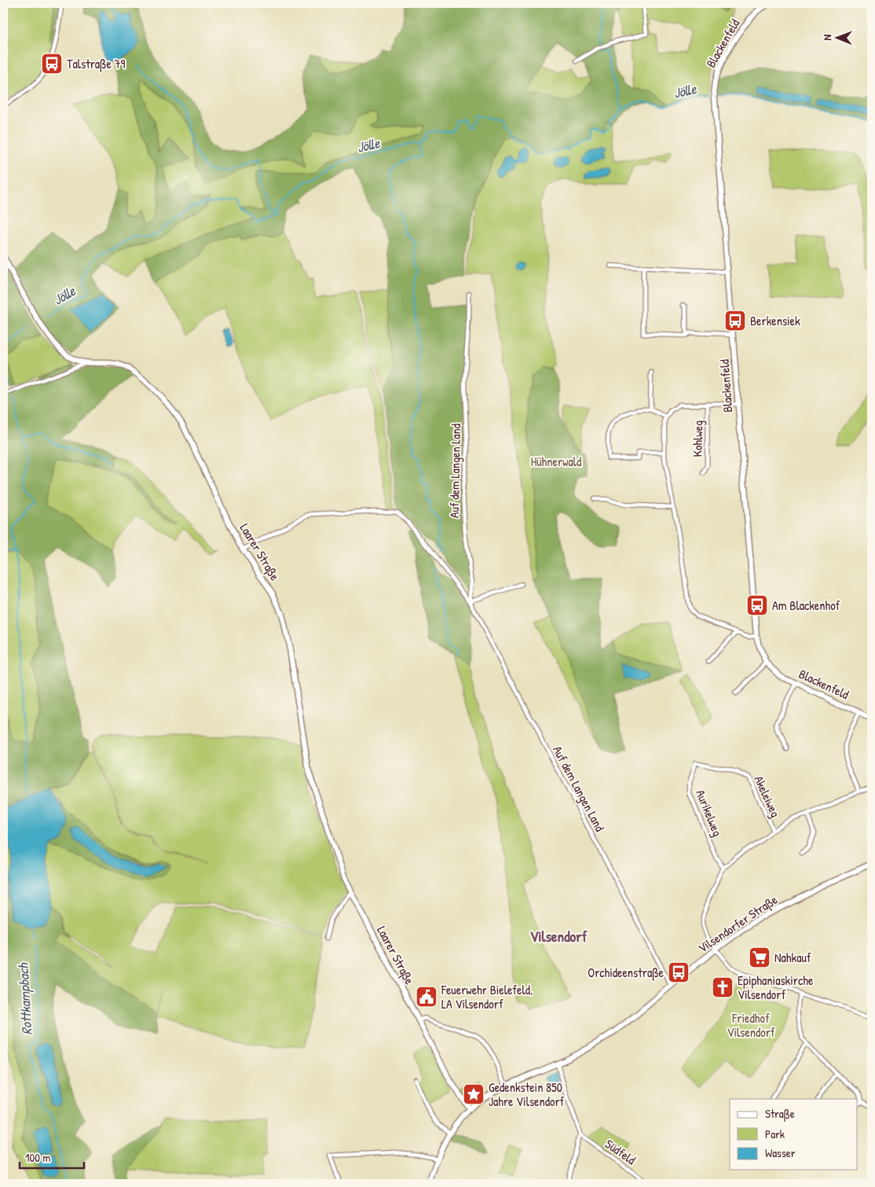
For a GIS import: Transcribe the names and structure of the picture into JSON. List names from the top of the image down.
{
  "streets": {
    "street": [
      "Blackenfeld",
      "Kohlweg",
      "Auf dem Langen Land",
      "Laarer Straße",
      "Akeleiweg",
      "Aurikelweg",
      "Vilsendorfer Straße",
      "Südfeld"
    ]
  },
  "crossings": [
    ["Auf dem Langen Land", "Laarer Straße"],
    ["Auf dem Langen Land", "Vilsendorfer Straße"],
    ["Laarer Straße", "Vilsendorfer Straße"],
    ["Akeleiweg", "Aurikelweg"]
  ],
  "districts": ["Vilsendorf"],
  "water": ["Jölle", "Rottkampbach"],
  "parks": ["Hühnerwald", "Friedhof Vilsendorf"],
  "places": {
    "bus stop": [
      "Talstraße 79",
      "Berkensiek",
      "Am Blackenhof",
      "Orchideenstraße"
    ],
    "supermarket": ["Nahkauf"],
    "church": ["Epiphaniaskirche Vilsendorf"],
    "public building": ["Feuerwehr Bielefeld, LA Vilsendorf"],
    "place": ["Gedenkstein 850 Jahre Vilsendorf"]
  },
  "legend": ["Straße", "Park", "Wasser"],
  "scale_bar": "100 m",
  "north": "left"
}
